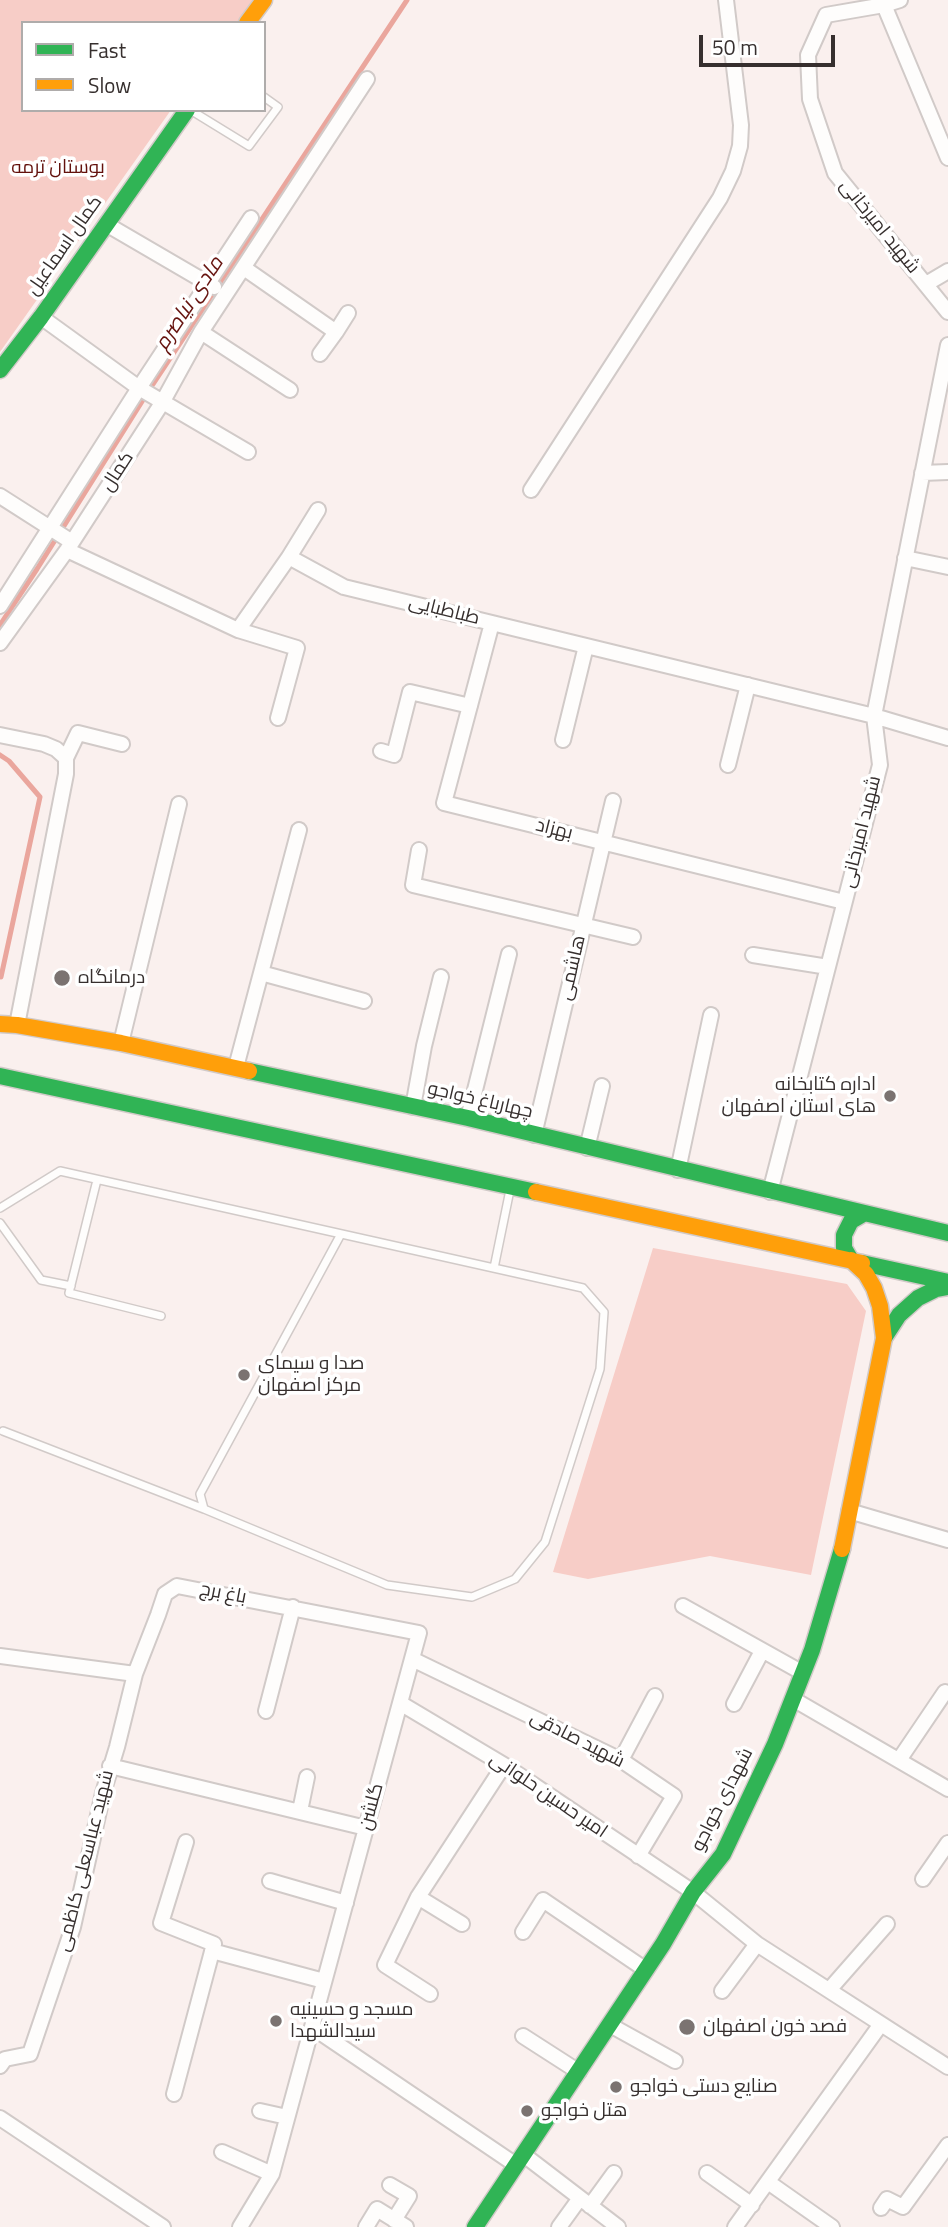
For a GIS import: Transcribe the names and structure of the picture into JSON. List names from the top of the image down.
{
  "streets": {
    "main road": ["کمال اسماعیل", "چهارباغ خواجو", "شهدای خواجو"],
    "street": [
      "شهید امیرخانی",
      "کمال",
      "طباطبایی",
      "بهزاد",
      "هاشمی",
      "باغ برج",
      "شهید صادقی",
      "امیر حسین حلوانی",
      "گلشن",
      "شهید عباسعلی کاظمی"
    ]
  },
  "crossings": [
    ["شهید امیرخانی", "طباطبایی"],
    ["شهید امیرخانی", "بهزاد"],
    ["شهید امیرخانی", "چهارباغ خواجو"],
    ["طباطبایی", "بهزاد"],
    ["بهزاد", "هاشمی"],
    ["هاشمی", "چهارباغ خواجو"],
    ["باغ برج", "گلشن"],
    ["باغ برج", "شهید عباسعلی کاظمی"],
    ["شهید صادقی", "امیر حسین حلوانی"],
    ["شهید صادقی", "گلشن"],
    ["امیر حسین حلوانی", "شهدای خواجو"],
    ["امیر حسین حلوانی", "گلشن"]
  ],
  "water": ["مادی نیاصرم"],
  "parks": ["بوستان ترمه"],
  "places": [
    "درمانگاه",
    "اداره کتابخانه های استان اصفهان",
    "صدا و سیمای مرکز اصفهان",
    "مسجد و حسینیه سیدالشهدا",
    "فصد خون اصفهان",
    "صنایع دستی خواجو",
    "هتل خواجو"
  ],
  "legend": ["Fast", "Slow"],
  "scale_bar": "50 m"
}
